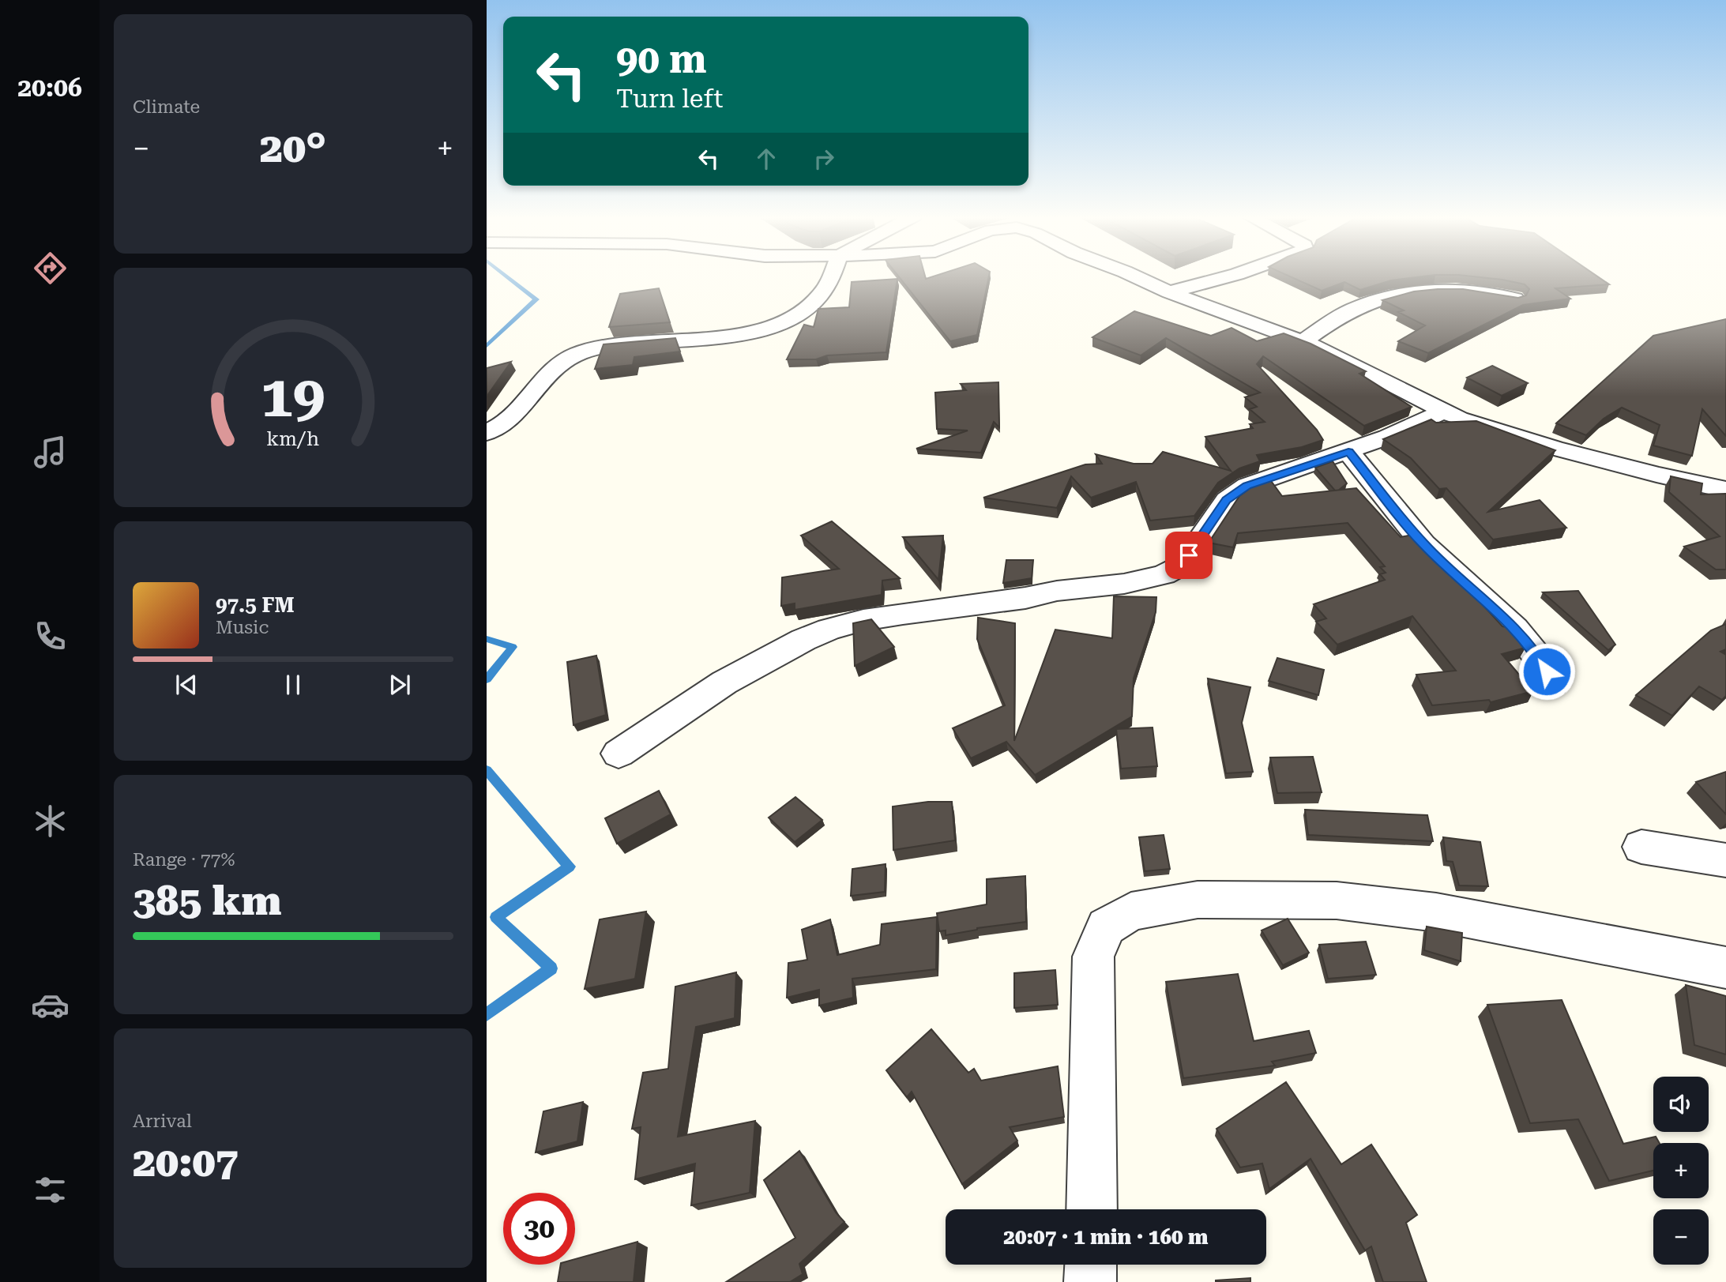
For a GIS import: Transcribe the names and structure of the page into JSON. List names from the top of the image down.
{
  "page": {
    "tabs": "20:06",
    "tile": [
      "Climate",
      ["Range · 77%", "385 km"],
      ["Arrival", "20:07"]
    ],
    "turn": ["90 m", "Turn left"],
    "heat": ["−", "20°", "+"],
    "song": ["97.5 FM", "Music"],
    "map_buttons": ["+", "−"],
    "limit": "30",
    "trip": "20:07 · 1 min · 160 m",
    "gauge": ["19", "km/h"]
  }
}
